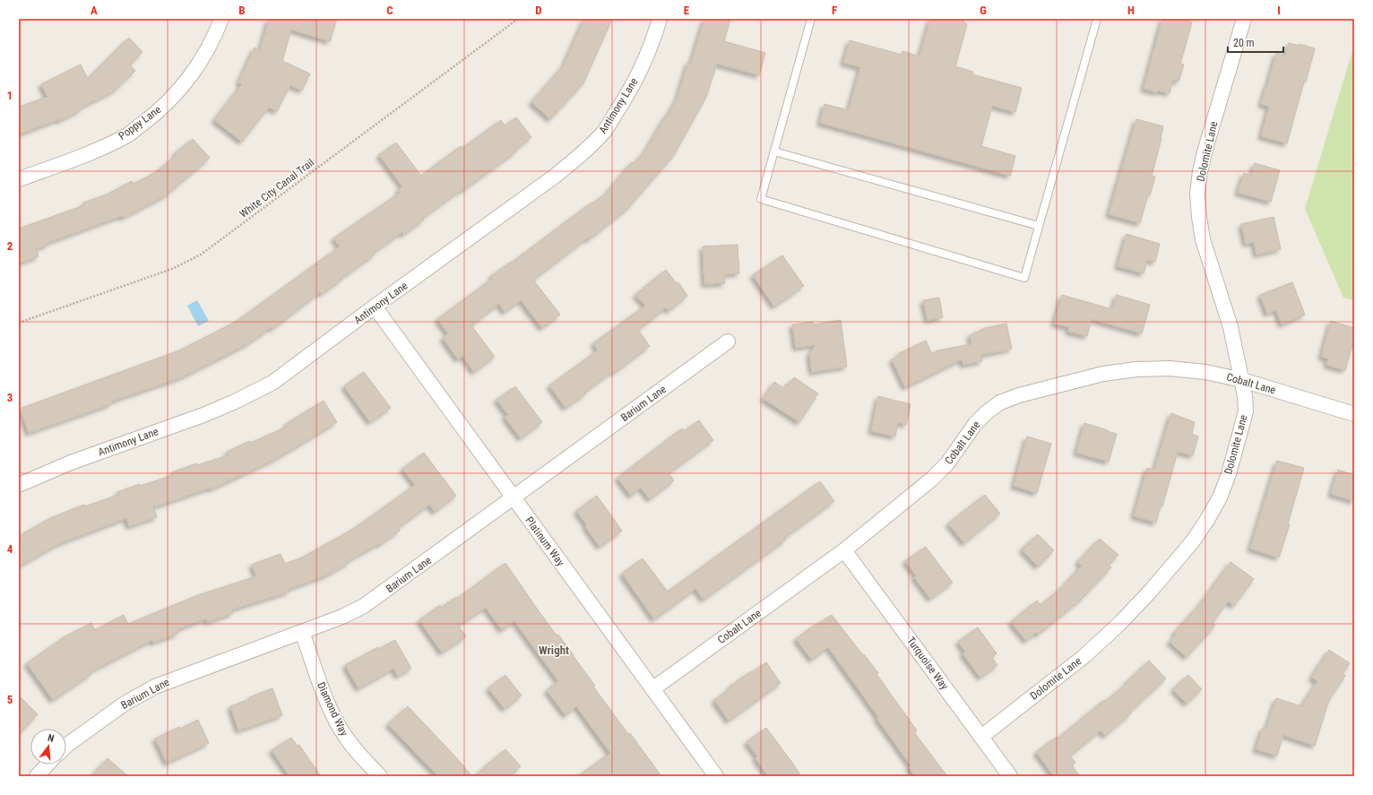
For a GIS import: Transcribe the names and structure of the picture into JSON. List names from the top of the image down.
{
  "streets": {
    "street": [
      "Antimony Lane",
      "Poppy Lane",
      "Dolomite Lane",
      "Cobalt Lane",
      "Barium Lane",
      "Platinum Way",
      "Turquoise Way",
      "Diamond Way"
    ],
    "path": ["White City Canal Trail"]
  },
  "crossings": [
    ["Antimony Lane", "Platinum Way"],
    ["Dolomite Lane", "Cobalt Lane"],
    ["Dolomite Lane", "Turquoise Way"],
    ["Cobalt Lane", "Platinum Way"],
    ["Cobalt Lane", "Turquoise Way"],
    ["Barium Lane", "Platinum Way"],
    ["Barium Lane", "Diamond Way"]
  ],
  "districts": ["Wright"],
  "scale_bar": "20 m",
  "north": "top",
  "grid": {
    "columns": [
      "A",
      "B",
      "C",
      "D",
      "E",
      "F",
      "G",
      "H",
      "I"
    ],
    "rows": [
      "1",
      "2",
      "3",
      "4",
      "5"
    ]
  }
}
